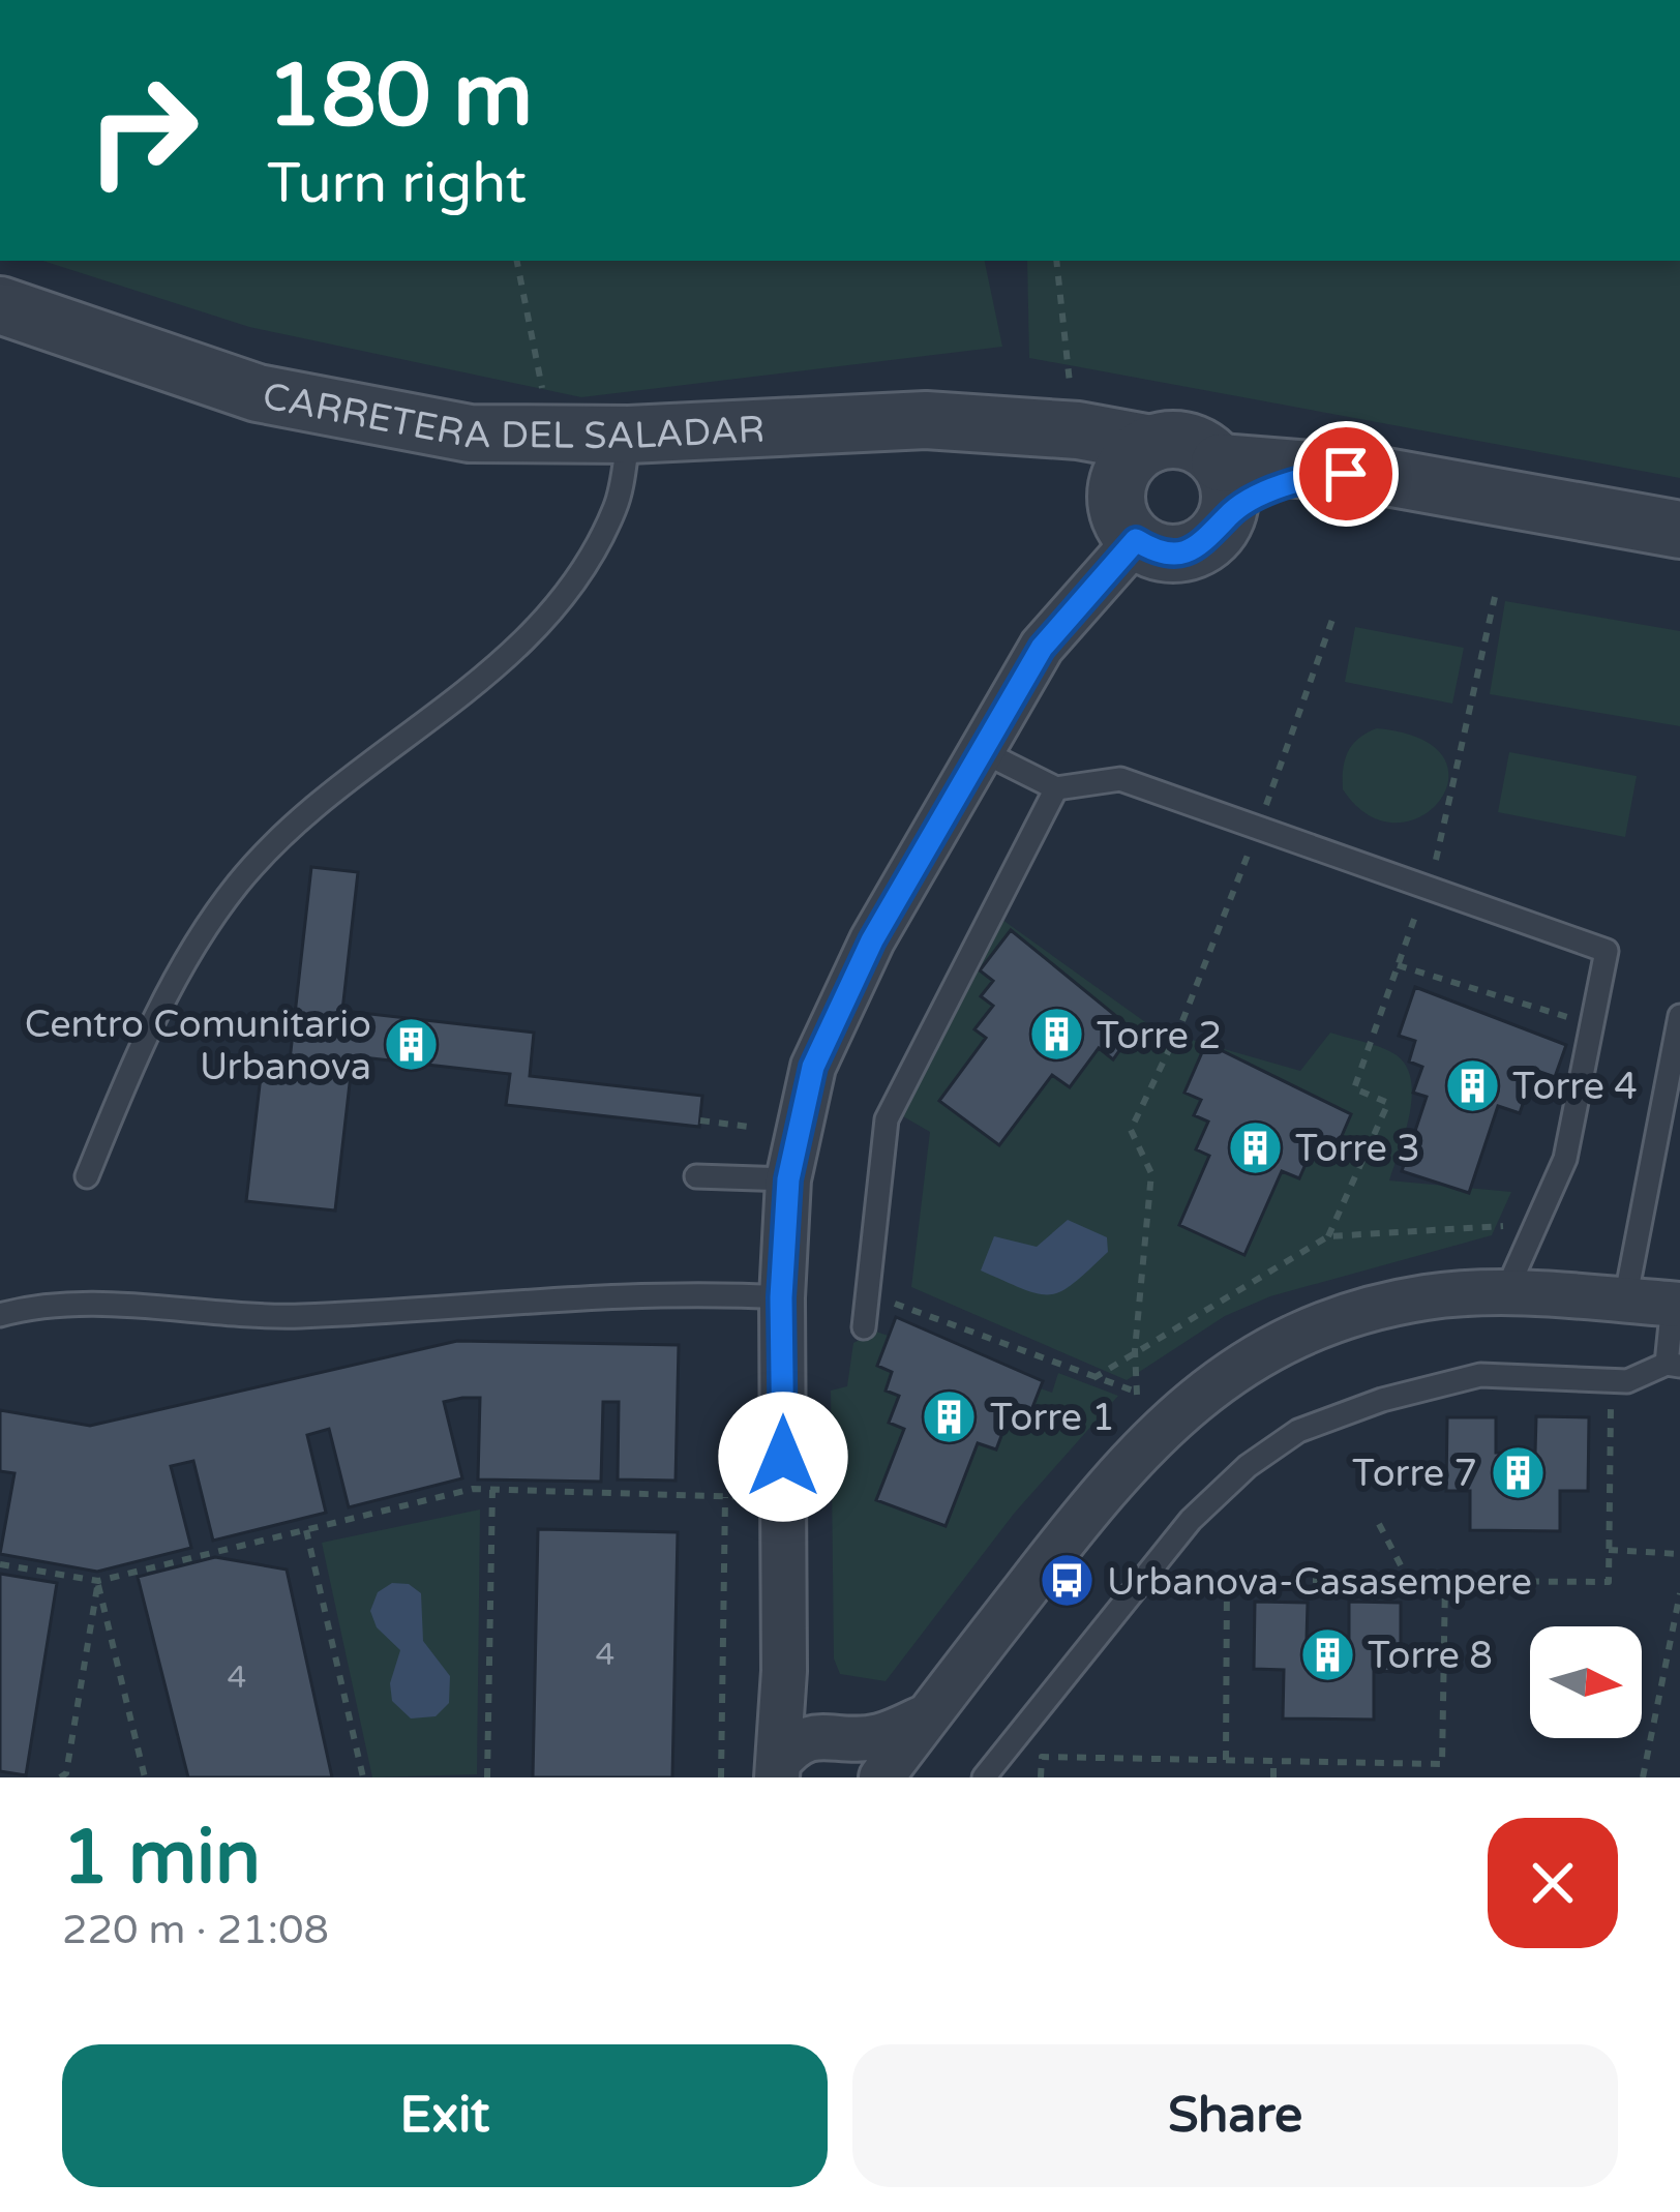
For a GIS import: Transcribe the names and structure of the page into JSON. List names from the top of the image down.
{
  "streets": {
    "street": ["CARRETERA DEL SALADAR"]
  },
  "places": {
    "building": [
      "Torre 2",
      "Centro Comunitario Urbanova",
      "Torre 4",
      "Torre 3",
      "Torre 1",
      "Torre 7",
      "Torre 8"
    ],
    "bus stop": ["Urbanova-Casasempere"]
  },
  "house_numbers": ["4", "4"],
  "north": "right",
  "page": {
    "turn": ["180 m", "Turn right"],
    "heading": ["1 min", "220 m · 21:08"],
    "buttons": ["Exit", "Share"]
  }
}
